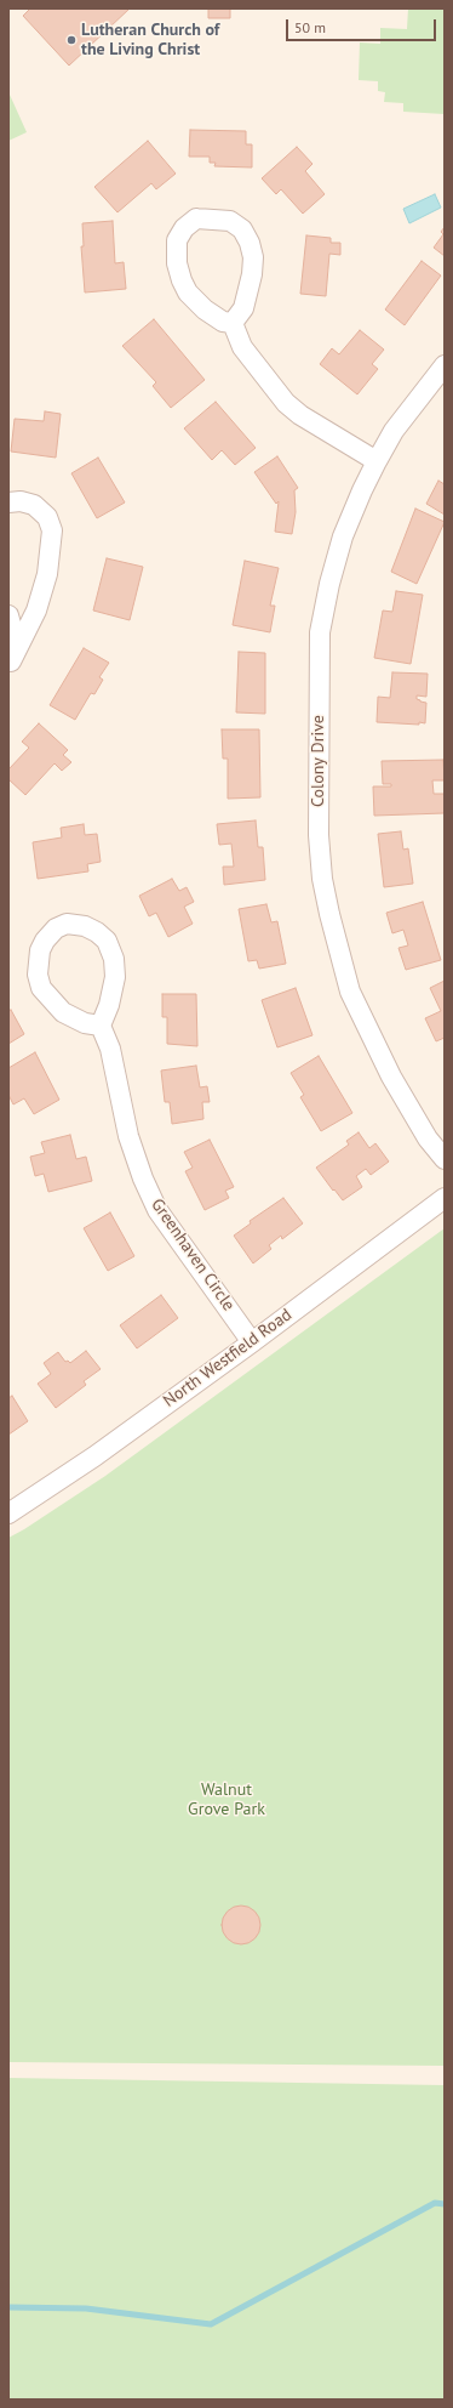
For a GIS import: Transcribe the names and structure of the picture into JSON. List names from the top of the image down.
{
  "streets": {
    "street": ["Colony Drive", "Greenhaven Circle", "North Westfield Road"]
  },
  "crossings": [
    ["Greenhaven Circle", "North Westfield Road"]
  ],
  "parks": ["Walnut Grove Park"],
  "places": ["Lutheran Church of the Living Christ"],
  "scale_bar": "50 m"
}
